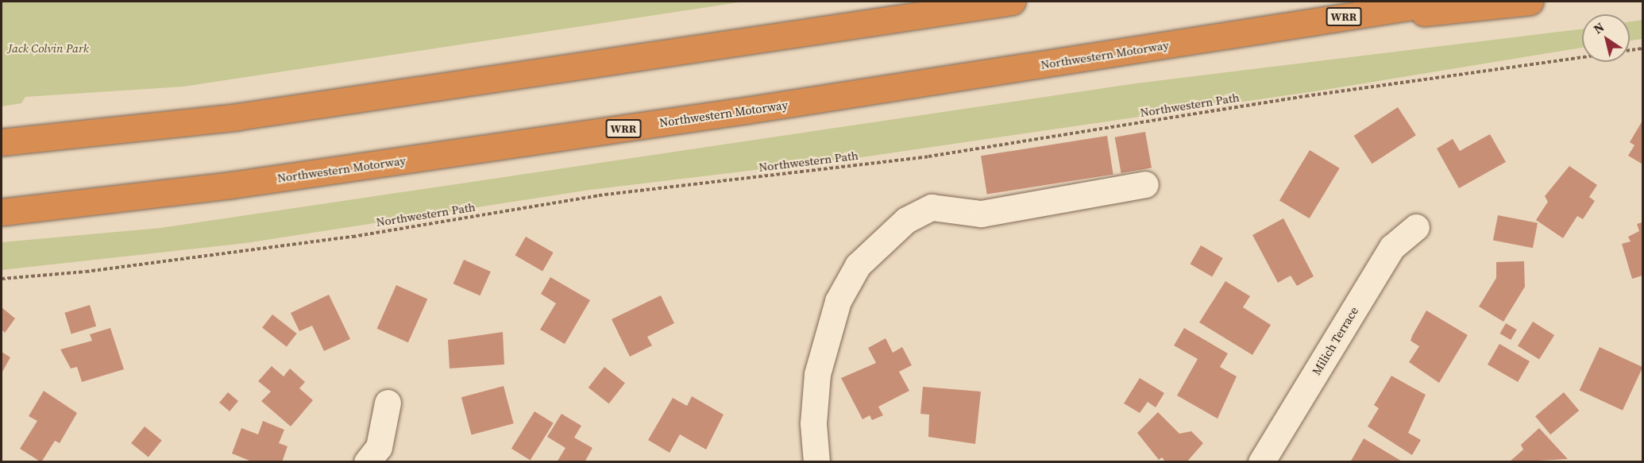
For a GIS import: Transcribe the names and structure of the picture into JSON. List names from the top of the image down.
{
  "streets": {
    "highway": ["WRR", "Northwestern Motorway"],
    "street": ["Milich Terrace"],
    "path": ["Northwestern Path"]
  },
  "parks": ["Jack Colvin Park"],
  "north": "top left"
}
